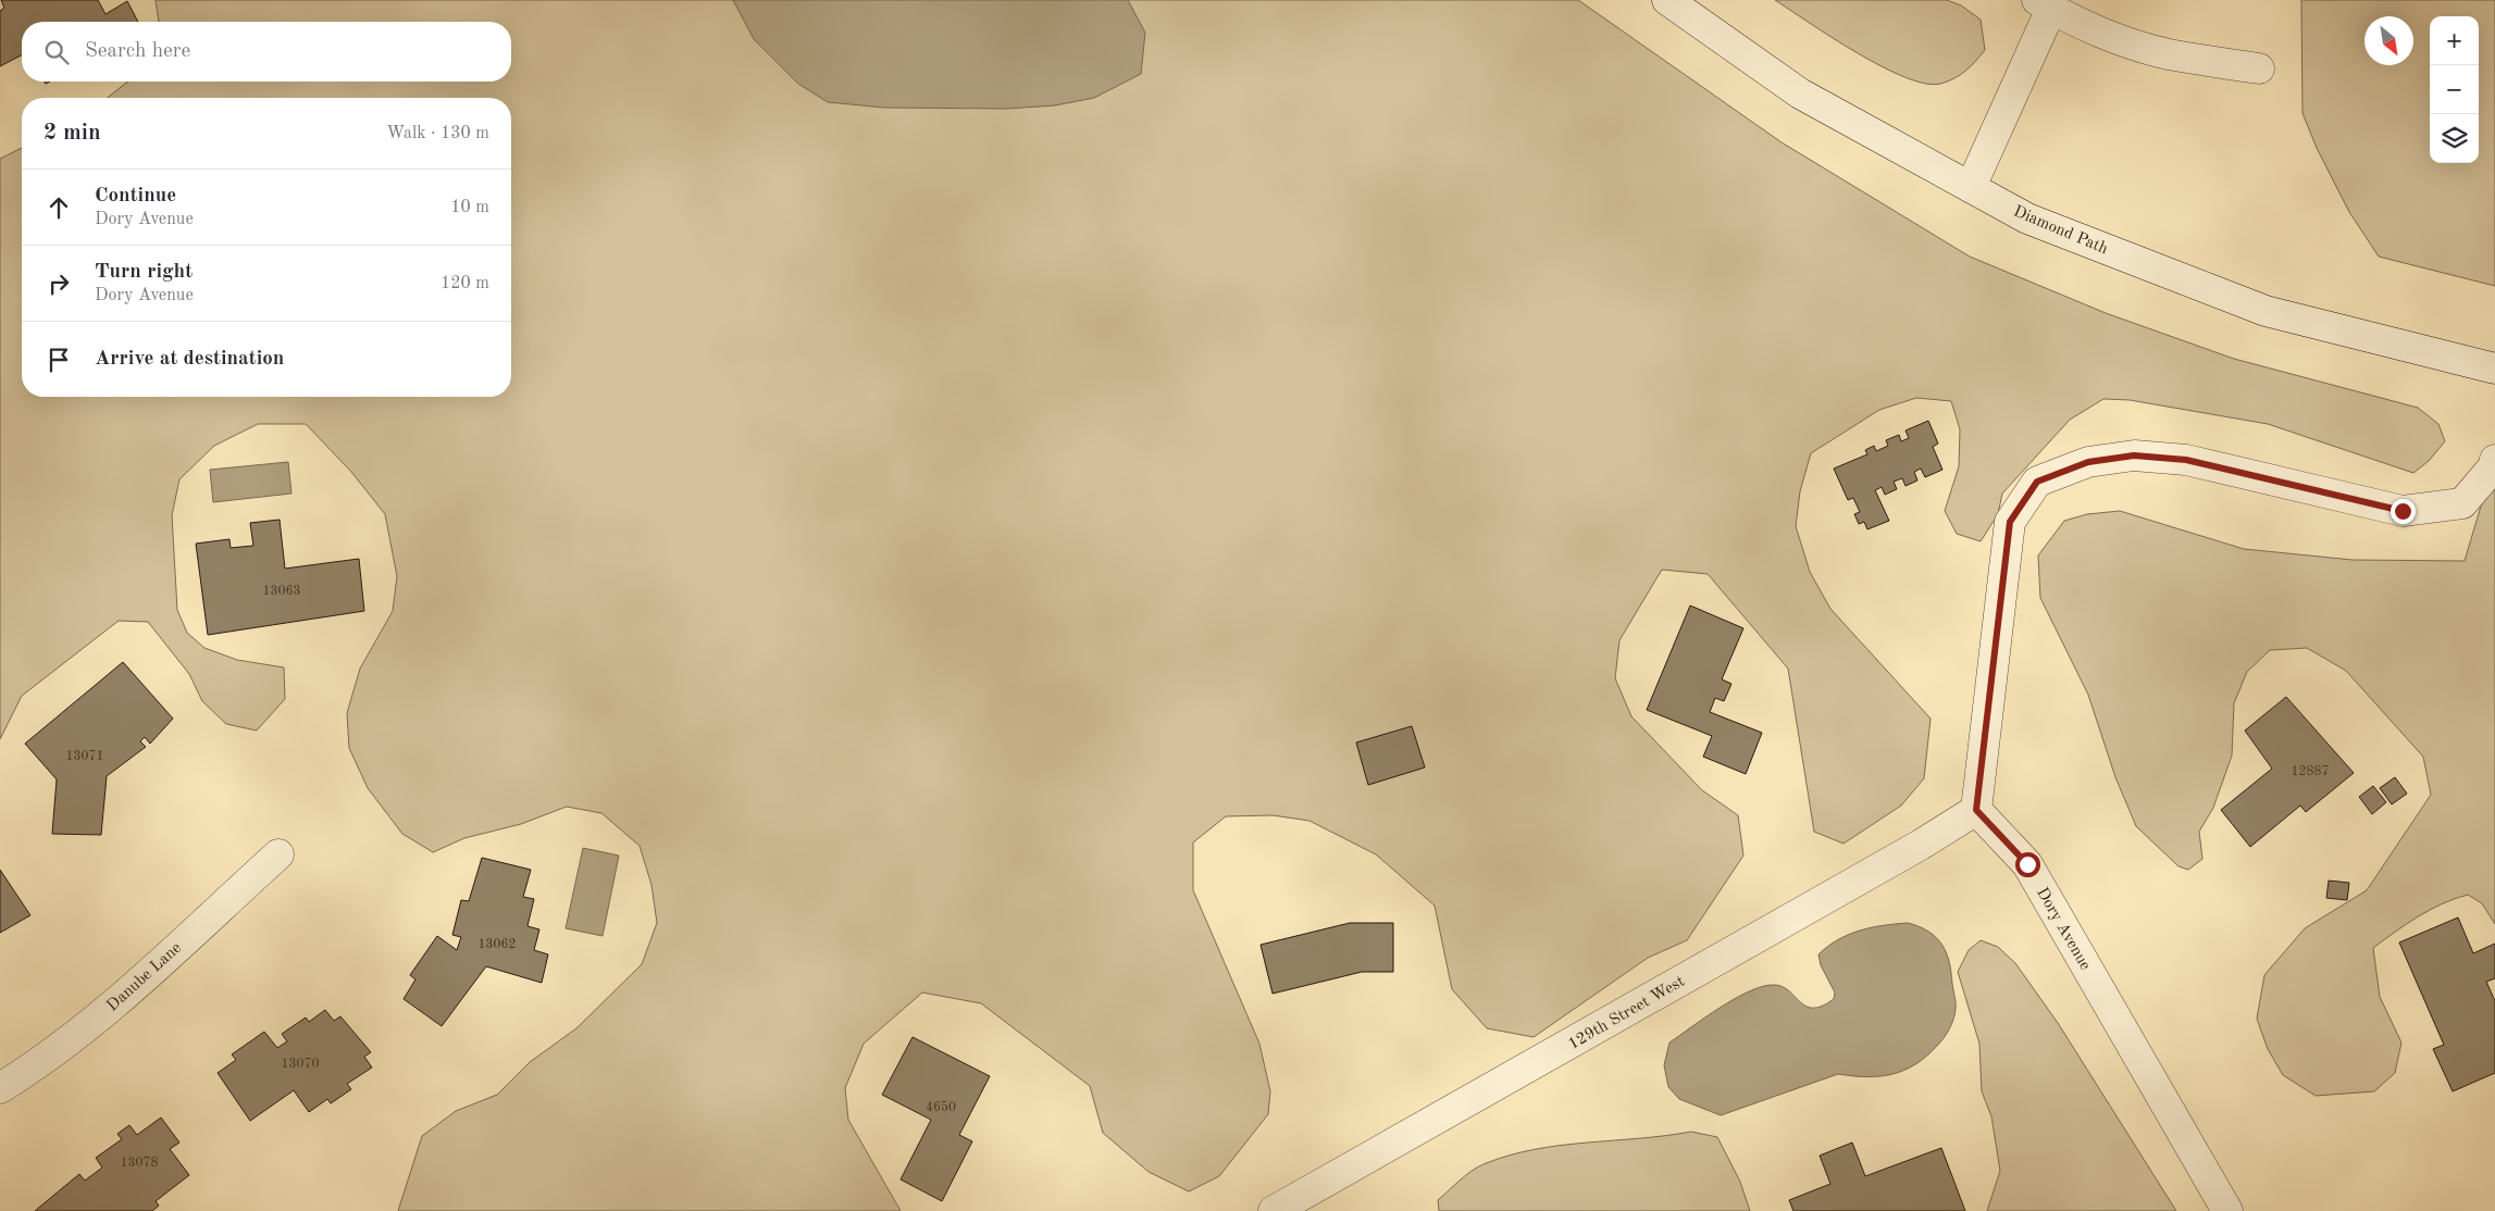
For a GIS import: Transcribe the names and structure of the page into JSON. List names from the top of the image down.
{
  "streets": {
    "street": [
      "Diamond Path",
      "Dory Avenue",
      "Danube Lane",
      "129th Street West"
    ]
  },
  "crossings": [
    ["Dory Avenue", "129th Street West"]
  ],
  "house_numbers": [
    "13063",
    "13071",
    "12887",
    "13062",
    "13070",
    "4650",
    "13078"
  ],
  "north": "bottom right",
  "page": {
    "map_buttons": ["+", "−"],
    "search": "Search here",
    "heading": ["2 min", "Walk · 130 m"],
    "list": [
      ["Continue", "Dory Avenue", "10 m"],
      ["Turn right", "Dory Avenue", "120 m"],
      "Arrive at destination"
    ]
  }
}
